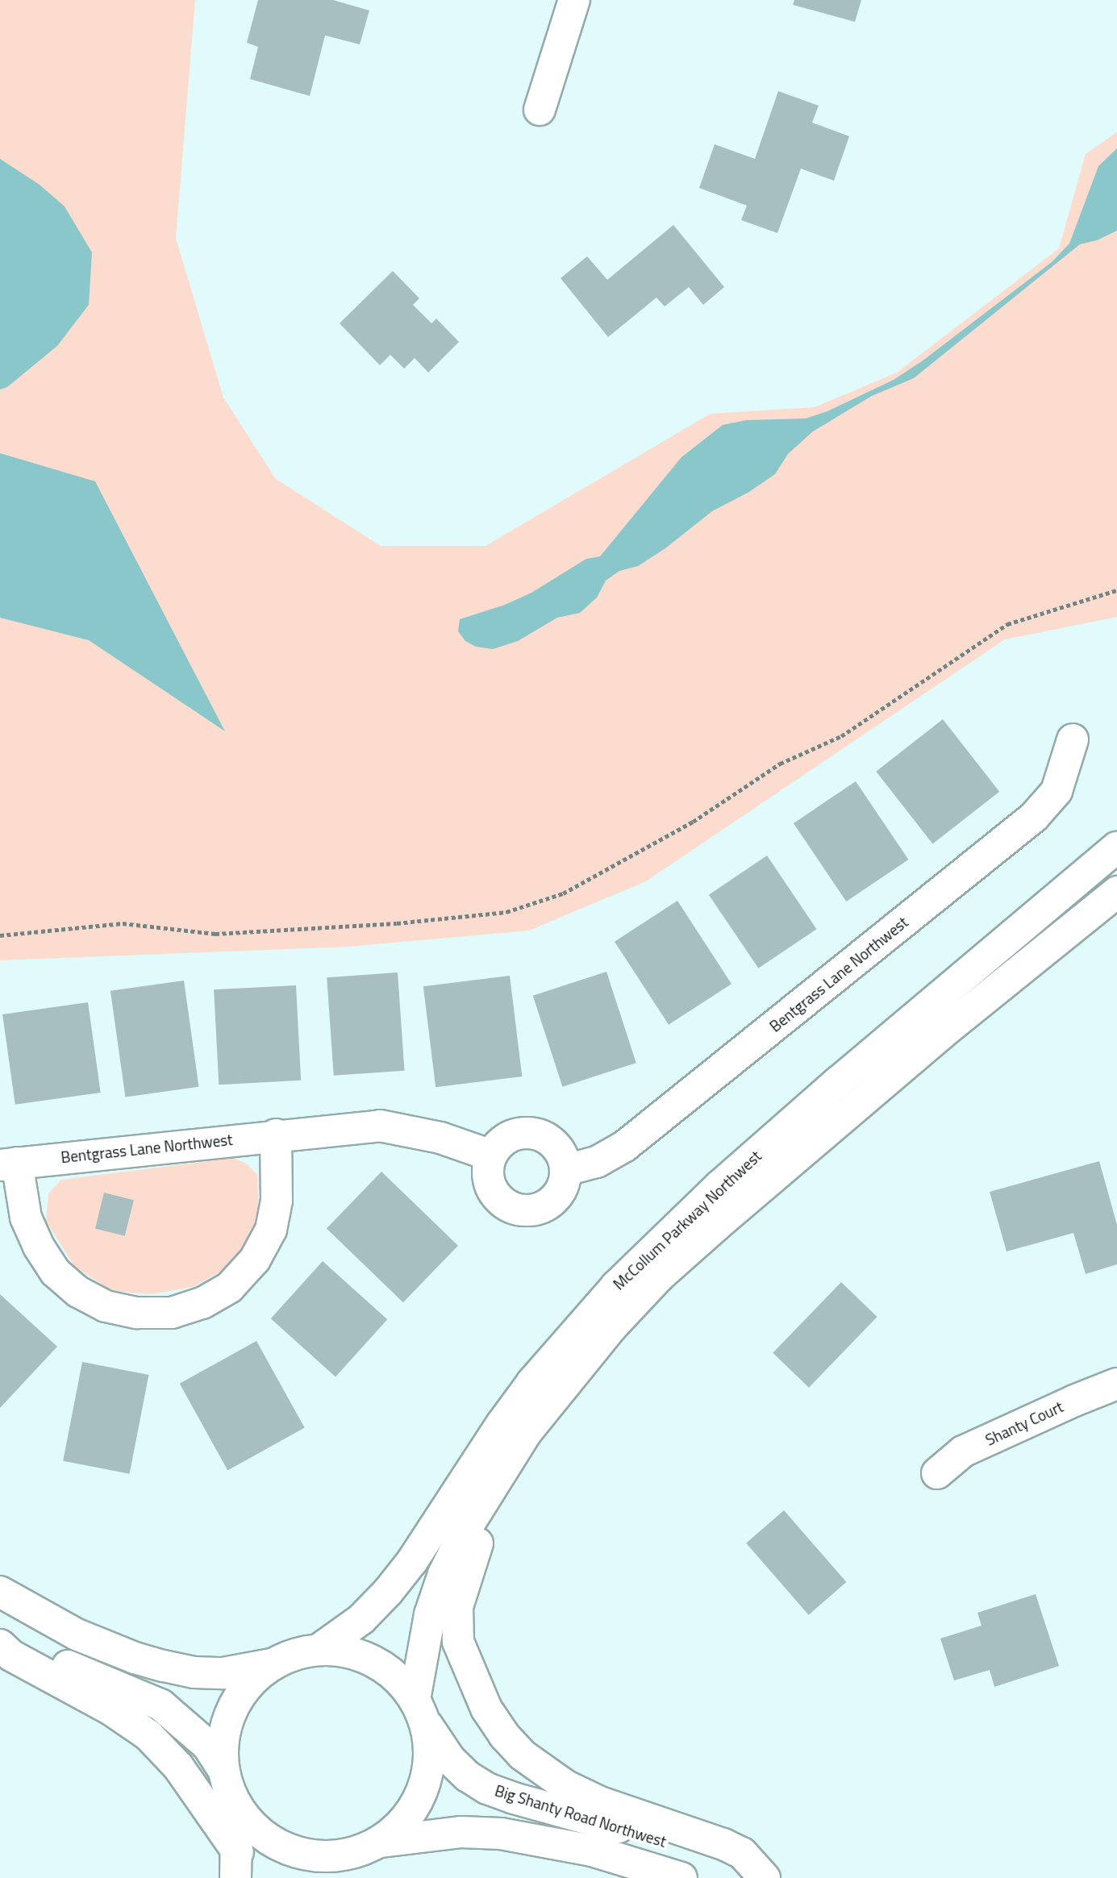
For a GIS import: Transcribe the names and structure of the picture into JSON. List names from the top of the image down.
{
  "streets": {
    "street": [
      "Bentgrass Lane Northwest",
      "McCollum Parkway Northwest",
      "Shanty Court",
      "Big Shanty Road Northwest"
    ]
  },
  "crossings": [
    ["McCollum Parkway Northwest", "Big Shanty Road Northwest"]
  ]
}
